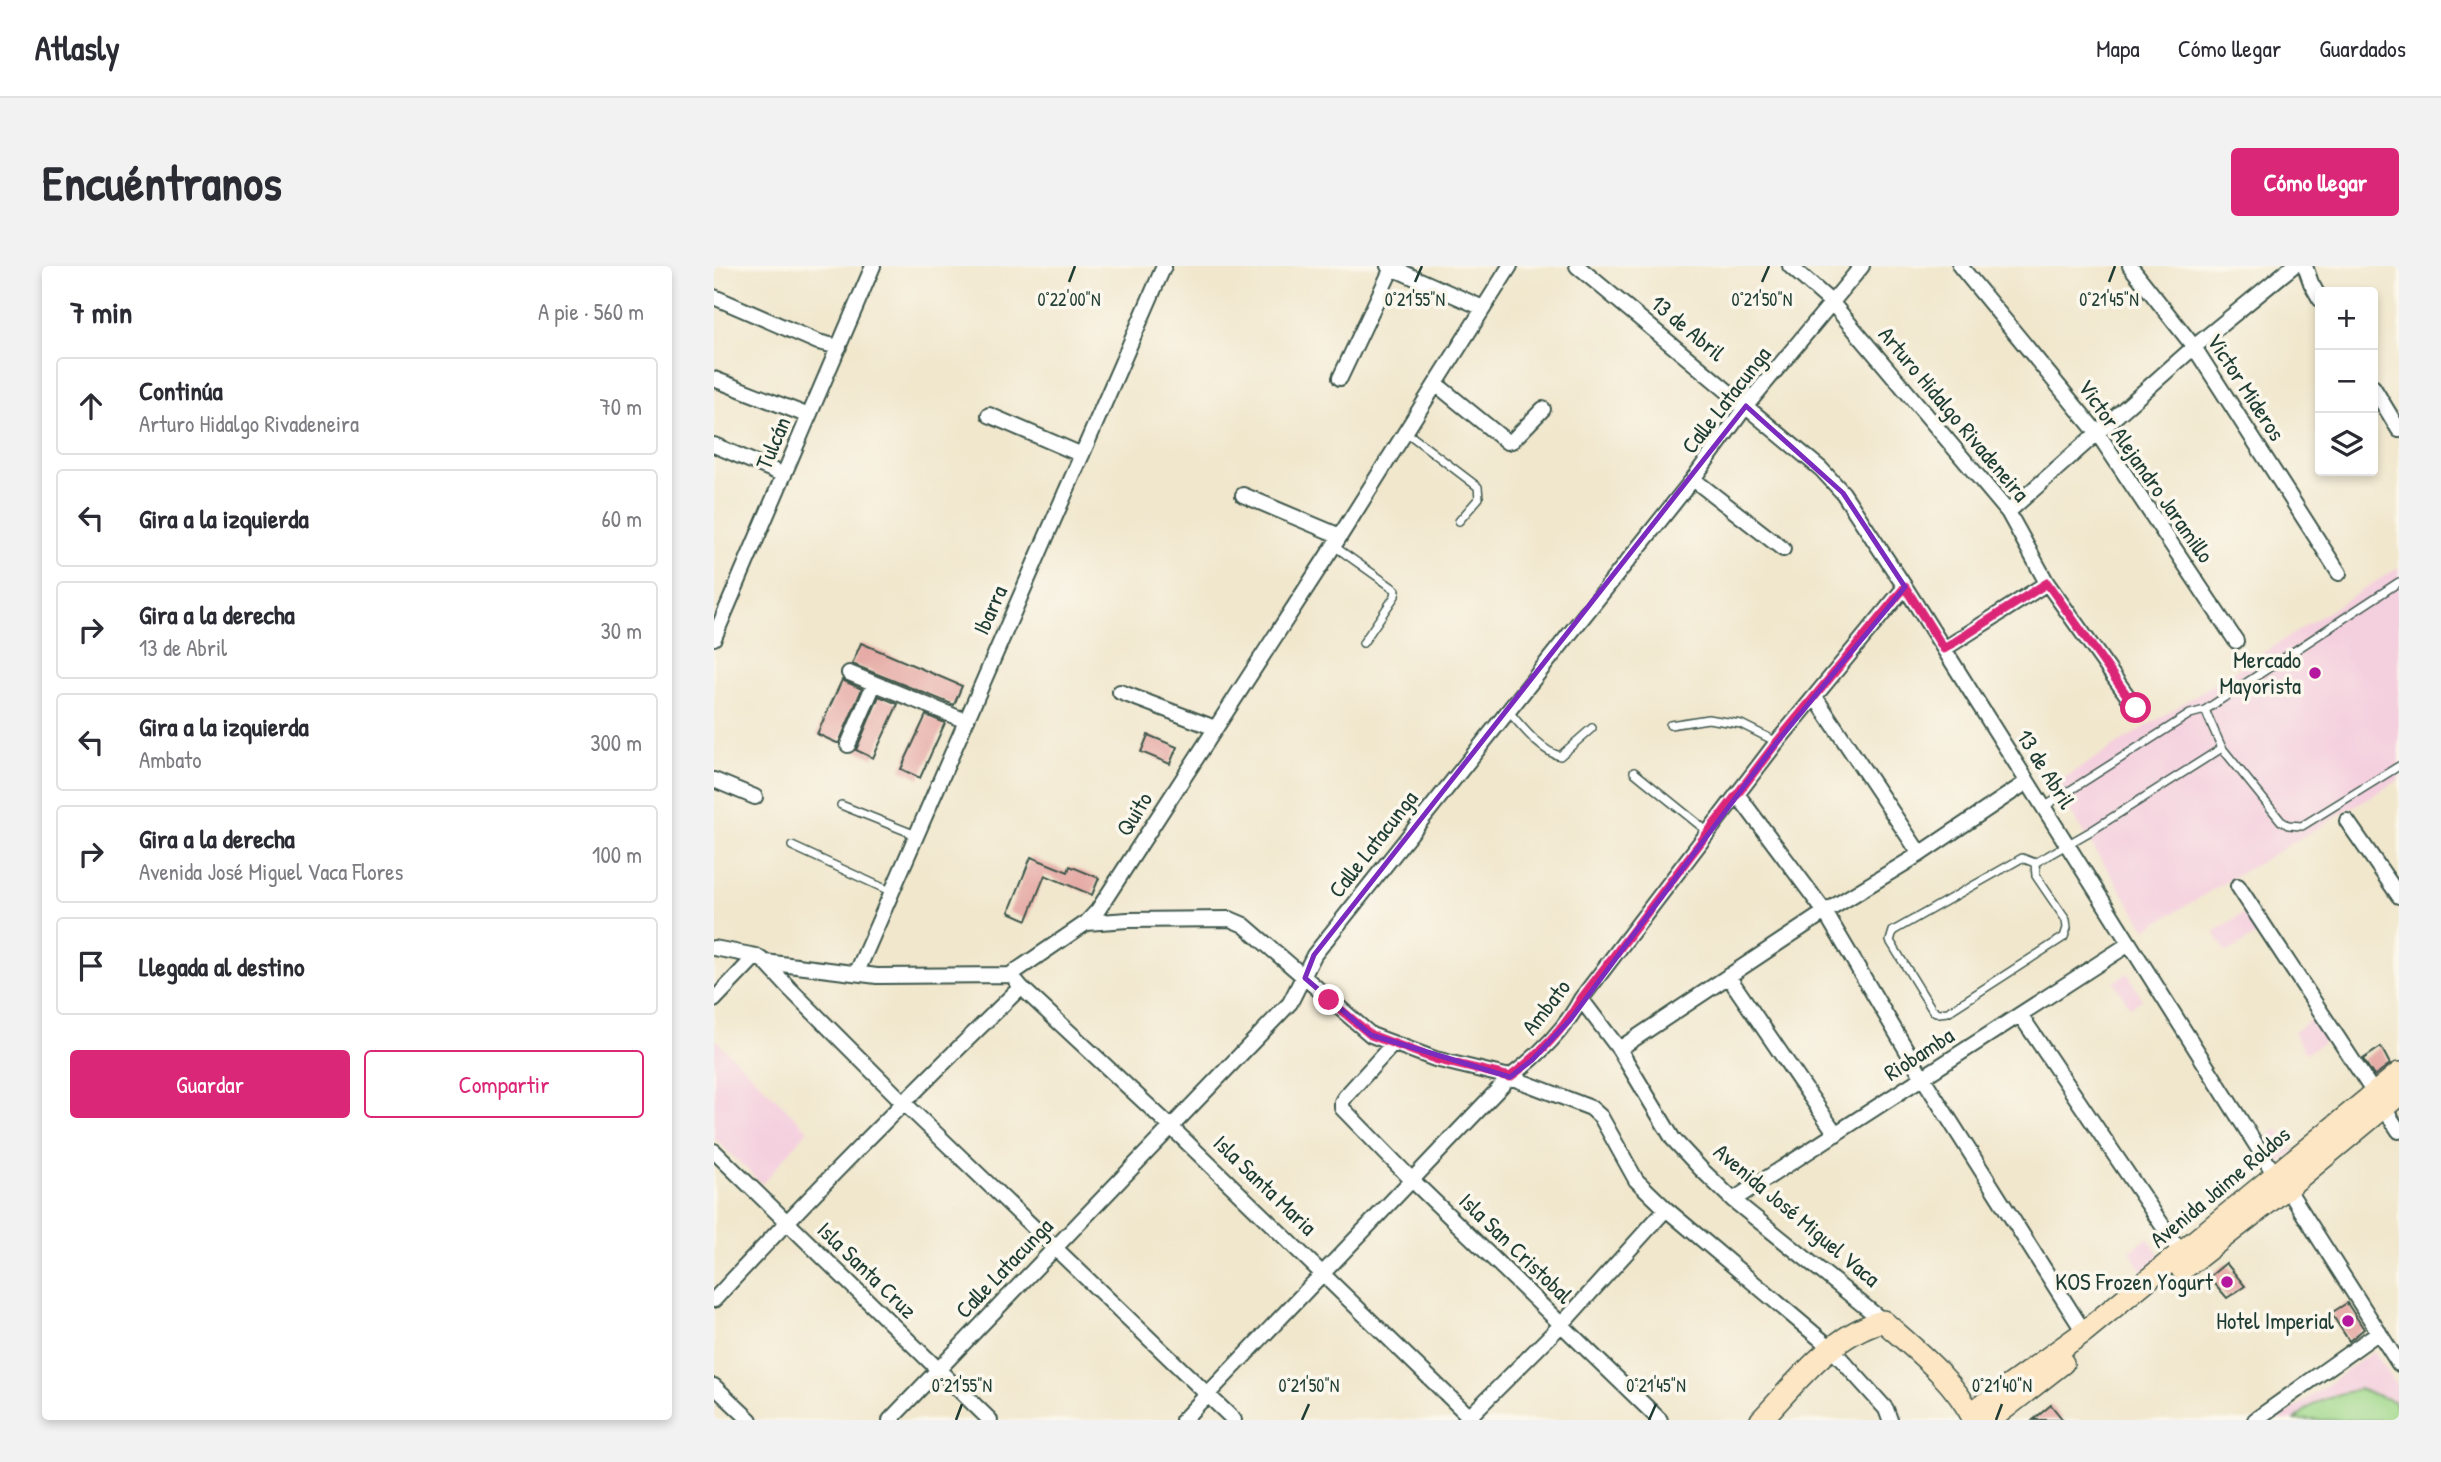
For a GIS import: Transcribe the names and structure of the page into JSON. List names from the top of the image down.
{
  "streets": {
    "street": [
      "13 de Abril",
      "Victor Mideros",
      "Calle Latacunga",
      "Arturo Hidalgo Rivadeneira",
      "Tulcán",
      "Victor Alejandro Jaramillo",
      "Ibarra",
      "Quito",
      "Ambato",
      "Riobamba",
      "Isla Santa Maria",
      "Avenida Jaime Roldos",
      "Avenida José Miguel Vaca",
      "Isla San Cristobal",
      "Isla Santa Cruz"
    ]
  },
  "crossings": [
    ["13 de Abril", "Calle Latacunga"],
    ["13 de Abril", "Ambato"],
    ["13 de Abril", "Riobamba"],
    ["13 de Abril", "Avenida Jaime Roldos"],
    ["Calle Latacunga", "Arturo Hidalgo Rivadeneira"],
    ["Calle Latacunga", "Isla Santa Maria"],
    ["Calle Latacunga", "Isla Santa Cruz"],
    ["Ambato", "Isla Santa Maria"],
    ["Ambato", "Avenida José Miguel Vaca"],
    ["Ambato", "Isla San Cristobal"],
    ["Riobamba", "Avenida José Miguel Vaca"],
    ["Avenida Jaime Roldos", "Avenida José Miguel Vaca"]
  ],
  "places": ["Mercado Mayorista", "KOS Frozen Yogurt", "Hotel Imperial"],
  "page": {
    "header": "Atlasly",
    "nav": ["Mapa", "Cómo llegar", "Guardados"],
    "buttons": [
      "Cómo llegar",
      ["Guardar", "Compartir"]
    ],
    "title": "Encuéntranos",
    "heading": ["7 min", "A pie · 560 m"],
    "map_buttons": ["+", "−"],
    "list": [
      ["Continúa", "Arturo Hidalgo Rivadeneira", "70 m"],
      ["Gira a la izquierda", "60 m"],
      ["Gira a la derecha", "13 de Abril", "30 m"],
      ["Gira a la izquierda", "Ambato", "300 m"],
      ["Gira a la derecha", "Avenida José Miguel Vaca Flores", "100 m"],
      "Llegada al destino"
    ]
  },
  "coordinates": [
    "0°21'55\"N",
    "0°21'45\"N",
    "0°22'00\"N",
    "0°21'50\"N",
    "0°21'40\"N"
  ]
}
